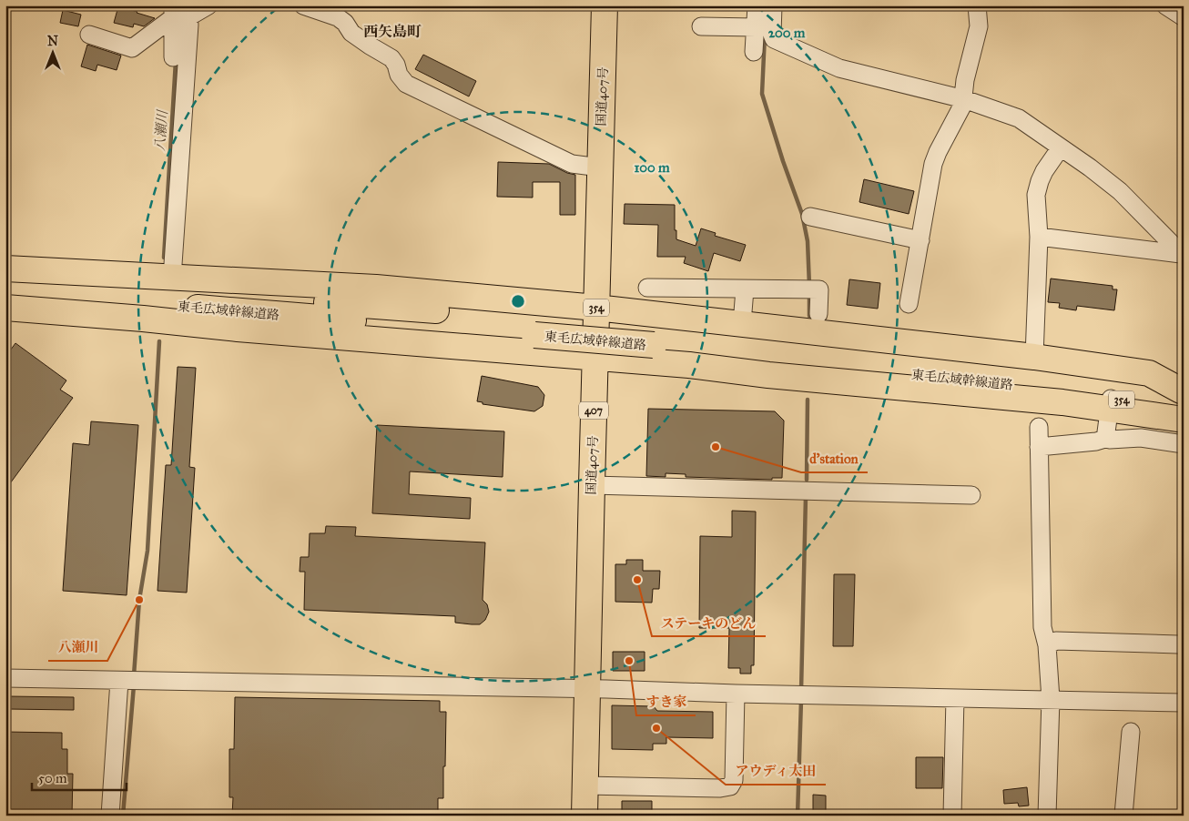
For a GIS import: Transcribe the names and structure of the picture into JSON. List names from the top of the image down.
{
  "streets": {
    "highway": [
      "国道407号",
      "354",
      "東毛広域幹線道路",
      "407"
    ]
  },
  "crossings": [
    ["国道407号", "354"],
    ["354", "東毛広域幹線道路"]
  ],
  "districts": ["西矢島町"],
  "water": ["八瀬川"],
  "places": [
    "d’station",
    "ステーキのどん",
    "八瀬川",
    "すき家",
    "アウディ太田"
  ],
  "scale_bar": "50 m",
  "north": "top",
  "rings": ["200 m", "100 m"]
}
